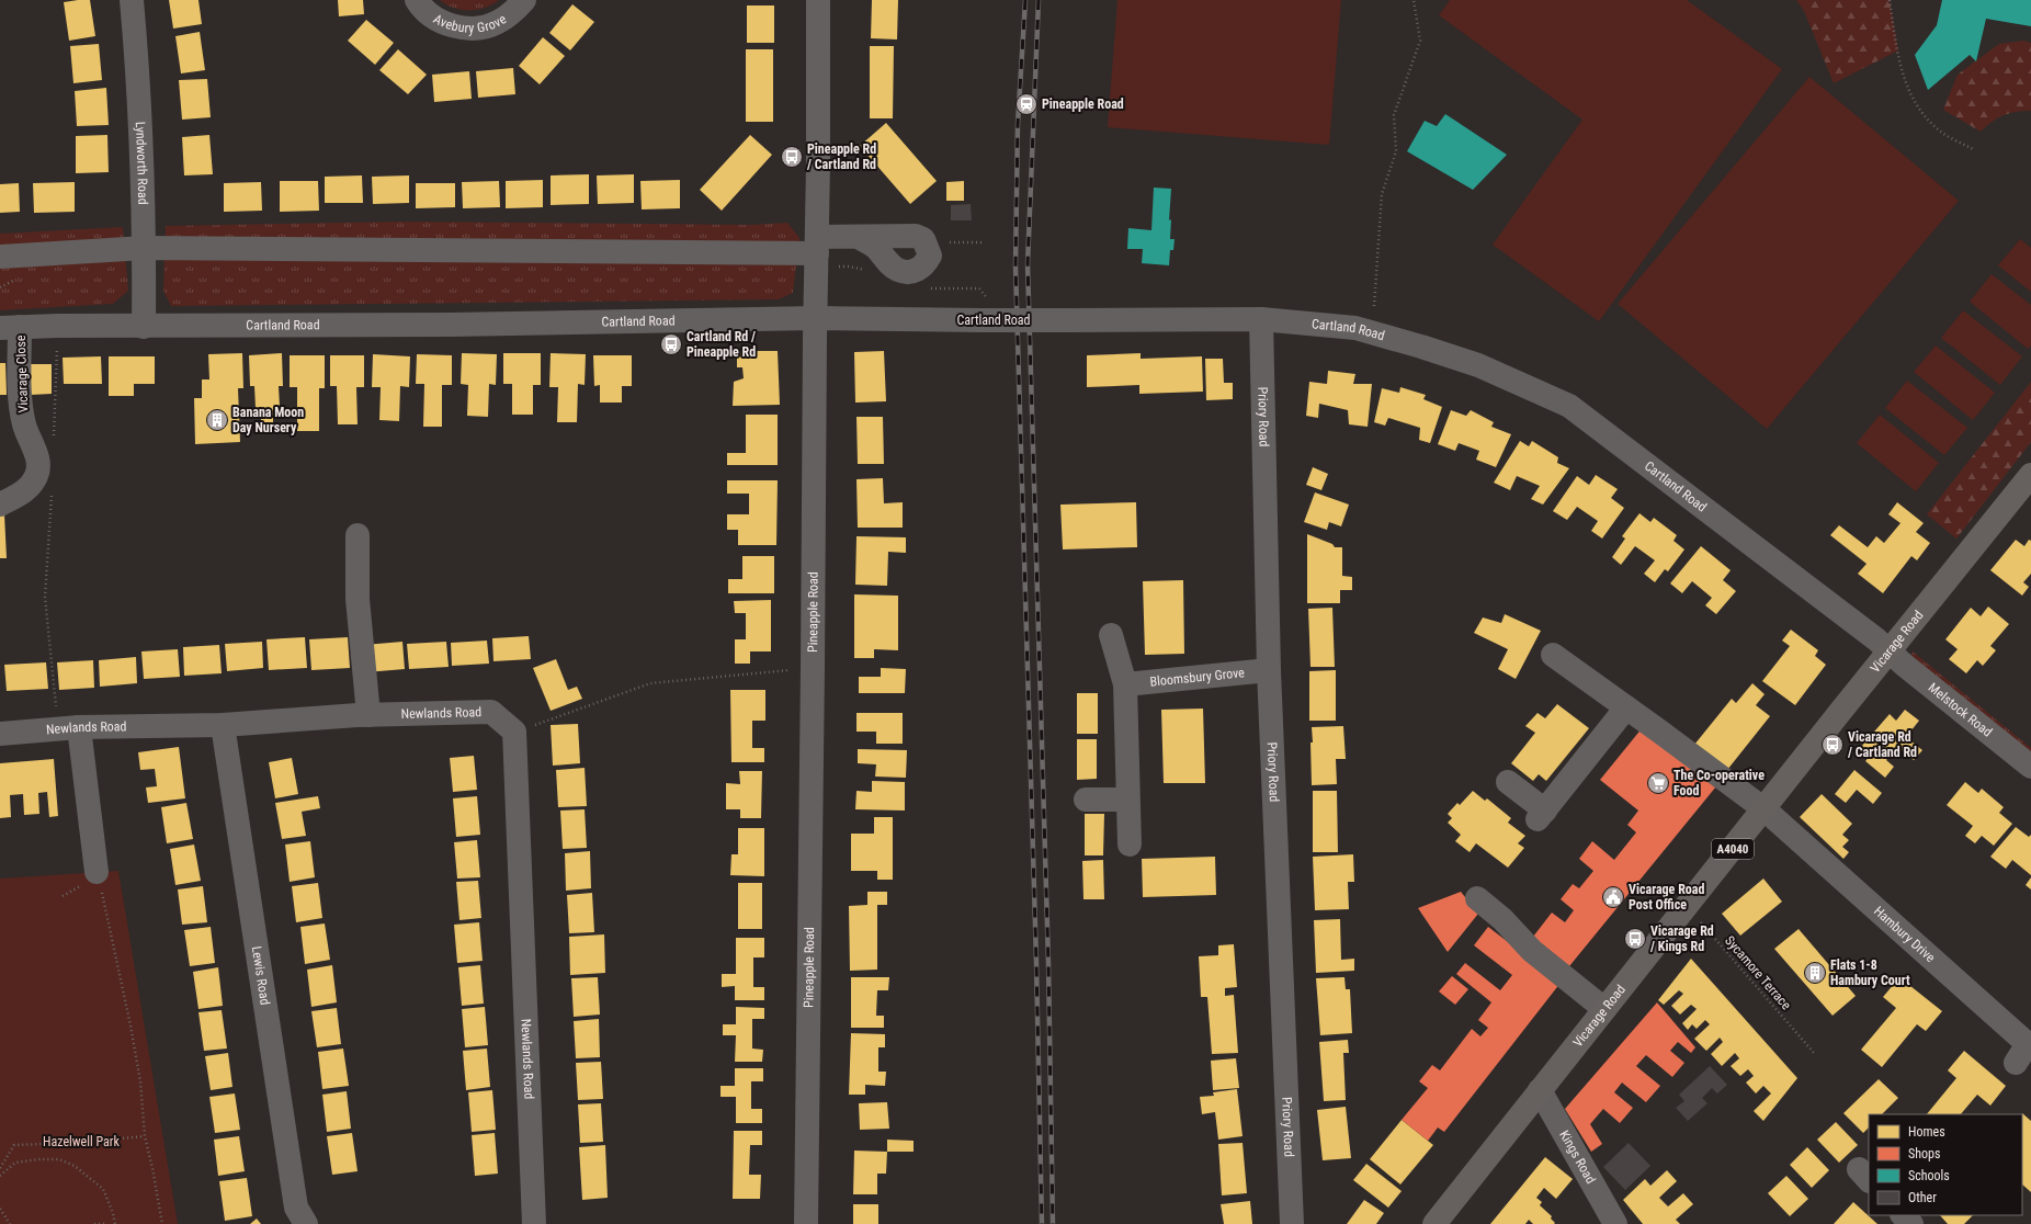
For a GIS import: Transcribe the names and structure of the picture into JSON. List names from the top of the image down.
{
  "streets": {
    "main road": ["Vicarage Road", "A4040"],
    "street": [
      "Avebury Grove",
      "Lyndworth Road",
      "Cartland Road",
      "Vicarage Close",
      "Priory Road",
      "Pineapple Road",
      "Bloomsbury Grove",
      "Melstock Road",
      "Newlands Road",
      "Hambury Drive",
      "Lewis Road",
      "Kings Road"
    ],
    "path": ["Sycamore Terrace"]
  },
  "crossings": [
    ["Lyndworth Road", "Cartland Road"],
    ["Cartland Road", "Vicarage Close"],
    ["Cartland Road", "Priory Road"],
    ["Cartland Road", "Pineapple Road"],
    ["Cartland Road", "Vicarage Road"],
    ["Cartland Road", "Melstock Road"],
    ["Priory Road", "Bloomsbury Grove"],
    ["Vicarage Road", "Melstock Road"],
    ["Vicarage Road", "Hambury Drive"],
    ["Vicarage Road", "Sycamore Terrace"],
    ["Vicarage Road", "Kings Road"],
    ["Newlands Road", "Lewis Road"]
  ],
  "parks": ["Hazelwell Park"],
  "places": {
    "station": ["Pineapple Road"],
    "bus stop": [
      "Pineapple Rd / Cartland Rd",
      "Cartland Rd / Pineapple Rd",
      "Vicarage Rd / Cartland Rd",
      "Vicarage Rd / Kings Rd"
    ],
    "building": ["Banana Moon Day Nursery", "Flats 1-8 Hambury Court"],
    "supermarket": ["The Co-operative Food"],
    "public building": ["Vicarage Road Post Office"]
  },
  "legend": [
    "Homes",
    "Shops",
    "Schools",
    "Other"
  ]
}
